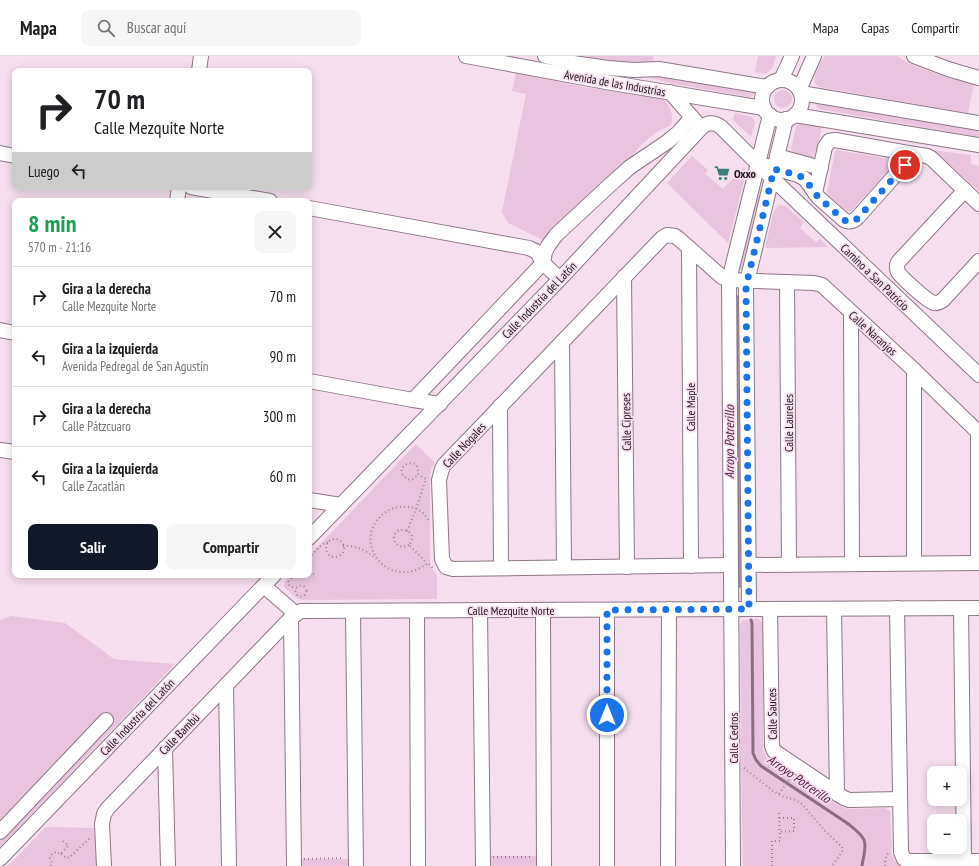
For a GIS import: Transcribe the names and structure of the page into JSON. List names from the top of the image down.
{
  "streets": {
    "street": [
      "Avenida de las Industrias",
      "Camino a San Patricio",
      "Calle Industria del Latón",
      "Calle Naranjos",
      "Calle Maple",
      "Calle Cipreses",
      "Calle Laureles",
      "Calle Nogales",
      "Calle Mezquite Norte",
      "Calle Sauces",
      "Calle Bambú",
      "Calle Cedros"
    ]
  },
  "crossings": [
    ["Avenida de las Industrias", "Calle Cedros"],
    ["Calle Naranjos", "Calle Laureles"],
    ["Calle Naranjos", "Calle Nogales"],
    ["Calle Naranjos", "Calle Cedros"],
    ["Calle Maple", "Calle Nogales"],
    ["Calle Cipreses", "Calle Nogales"],
    ["Calle Nogales", "Calle Cedros"],
    ["Calle Mezquite Norte", "Calle Sauces"],
    ["Calle Mezquite Norte", "Calle Bambú"],
    ["Calle Mezquite Norte", "Calle Cedros"]
  ],
  "water": ["Arroyo Potrerillo"],
  "places": {
    "supermarket": ["Oxxo"]
  },
  "page": {
    "header": "Mapa",
    "search": "Buscar aquí",
    "nav": ["Mapa", "Capas", "Compartir"],
    "turn": ["70 m", "Calle Mezquite Norte"],
    "then": "Luego",
    "heading": ["8 min", "570 m · 21:16"],
    "list": [
      {
        "name": "Gira a la derecha",
        "note": "Calle Mezquite Norte",
        "value": "70 m"
      },
      {
        "name": "Gira a la izquierda",
        "note": "Avenida Pedregal de San Agustín",
        "value": "90 m"
      },
      {
        "name": "Gira a la derecha",
        "note": "Calle Pátzcuaro",
        "value": "300 m"
      },
      {
        "name": "Gira a la izquierda",
        "note": "Calle Zacatlán",
        "value": "60 m"
      }
    ],
    "buttons": ["Salir", "Compartir"],
    "map_buttons": ["+", "−"]
  }
}
